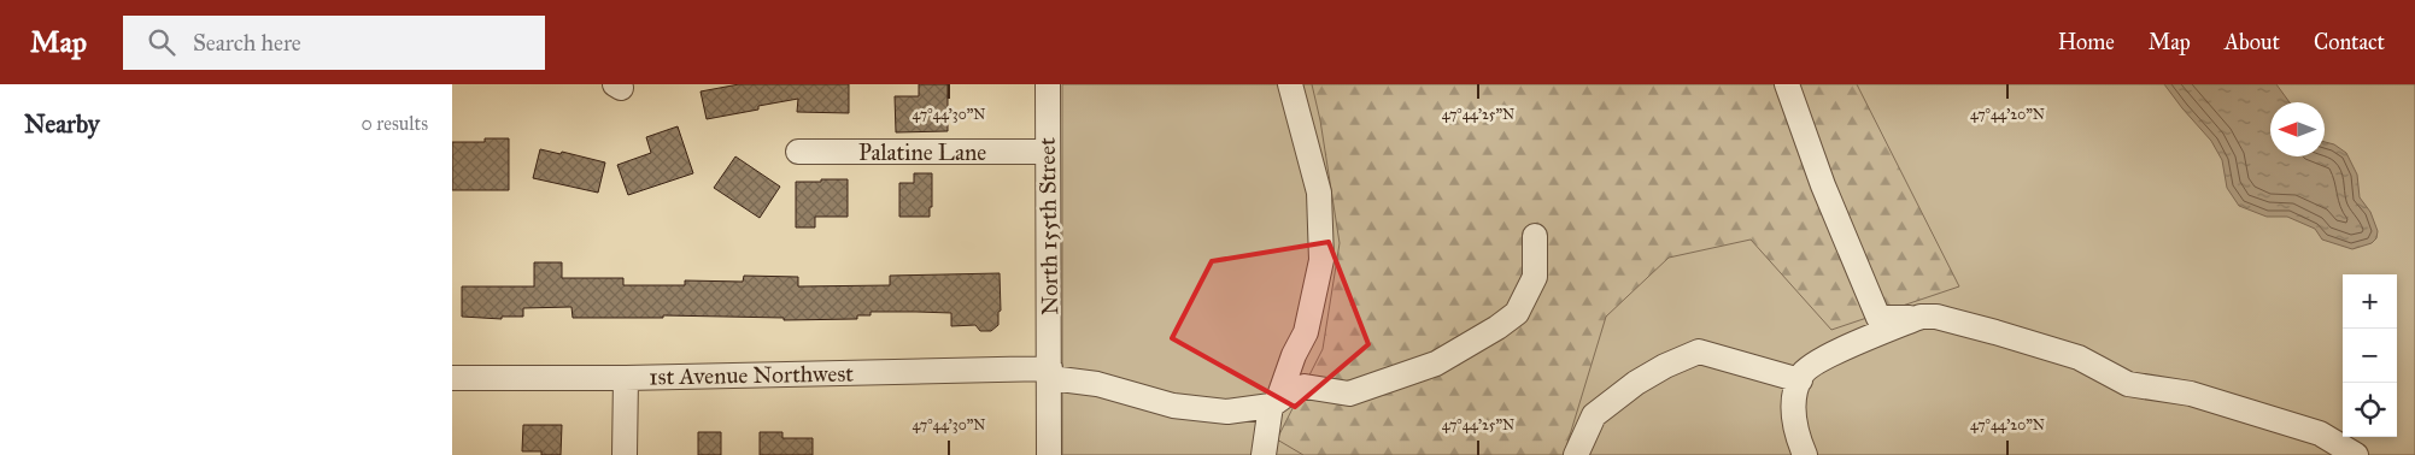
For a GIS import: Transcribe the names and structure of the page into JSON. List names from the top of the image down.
{
  "streets": {
    "street": ["Palatine Lane", "North 155th Street", "1st Avenue Northwest"]
  },
  "crossings": [
    ["Palatine Lane", "North 155th Street"],
    ["North 155th Street", "1st Avenue Northwest"]
  ],
  "north": "left",
  "page": {
    "header": "Map",
    "search": "Search here",
    "nav": [
      "Home",
      "Map",
      "About",
      "Contact"
    ],
    "heading": ["Nearby", "0 results"],
    "map_buttons": ["+", "−"]
  },
  "coordinates": ["47°44'30\"N", "47°44'25\"N", "47°44'20\"N"]
}
